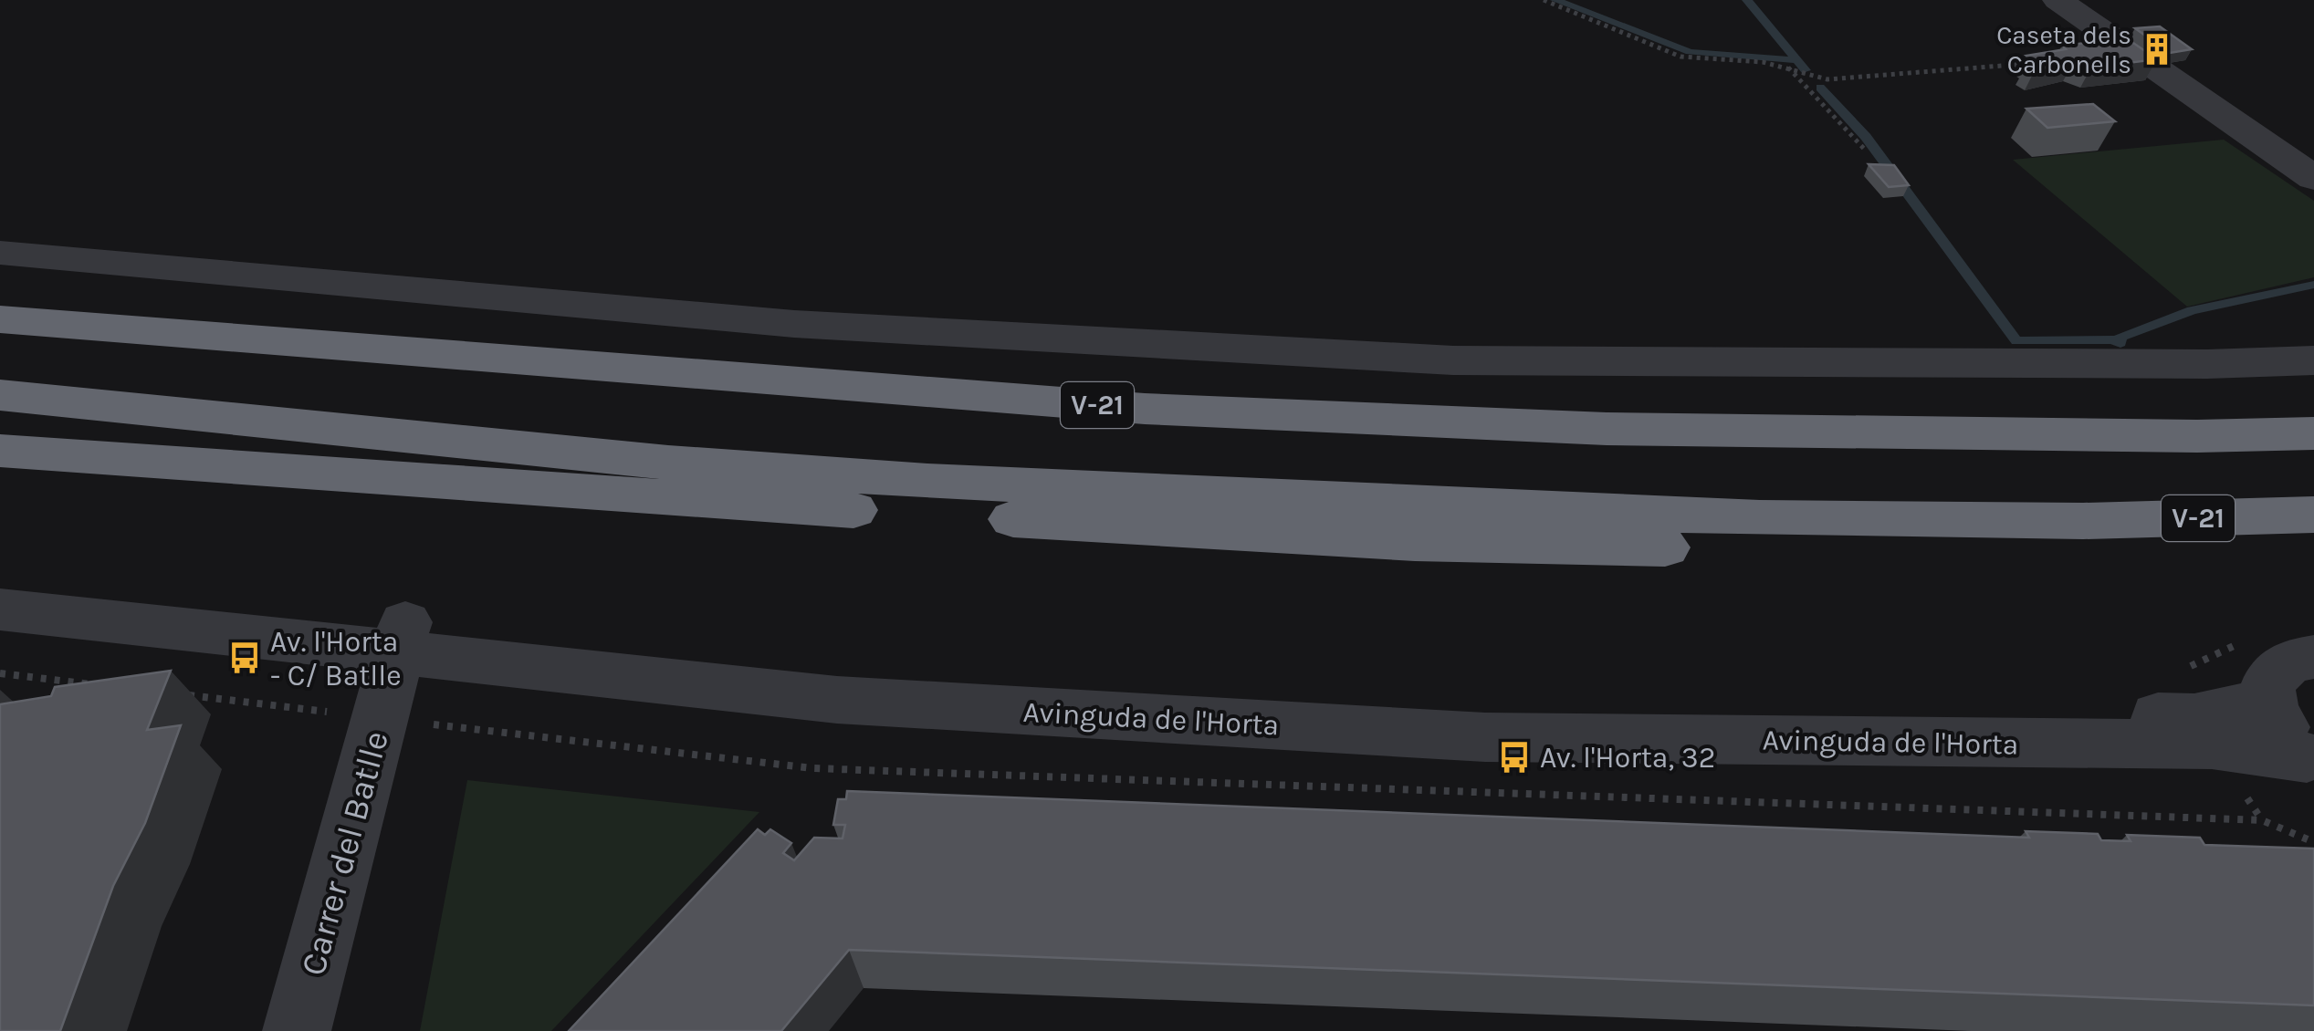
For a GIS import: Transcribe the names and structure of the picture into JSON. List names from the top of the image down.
{
  "streets": {
    "highway": ["V-21"],
    "street": ["Avinguda de l'Horta", "Carrer del Batlle"]
  },
  "crossings": [
    ["Avinguda de l'Horta", "Carrer del Batlle"]
  ],
  "places": {
    "building": ["Caseta dels Carbonells"],
    "bus stop": ["Av. l'Horta - C/ Batlle", "Av. l'Horta, 32"]
  }
}
